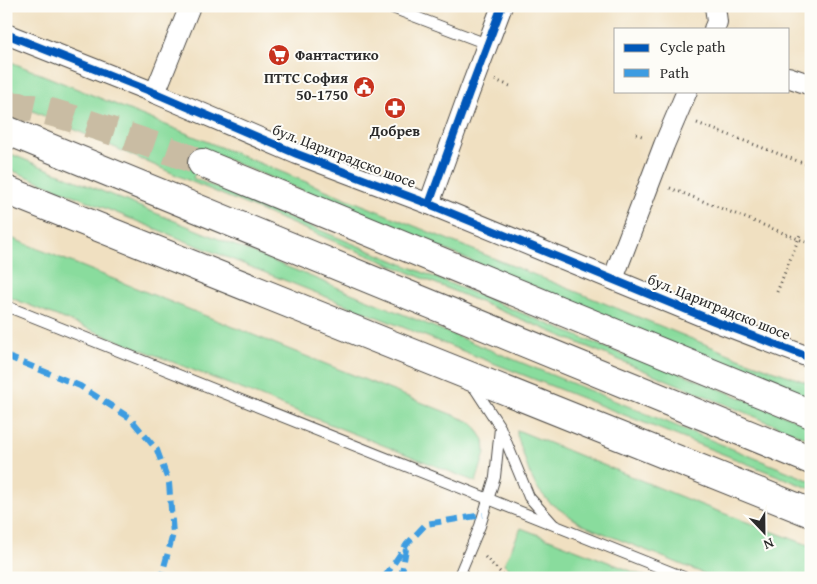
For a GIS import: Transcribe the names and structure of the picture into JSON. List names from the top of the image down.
{
  "streets": {
    "street": ["бул. Цариградско шосе"]
  },
  "places": {
    "supermarket": ["Фантастико"],
    "public building": ["ПТТС София 50-1750"],
    "pharmacy": ["Добрев"]
  },
  "legend": ["Cycle path", "Path"],
  "north": "bottom"
}
